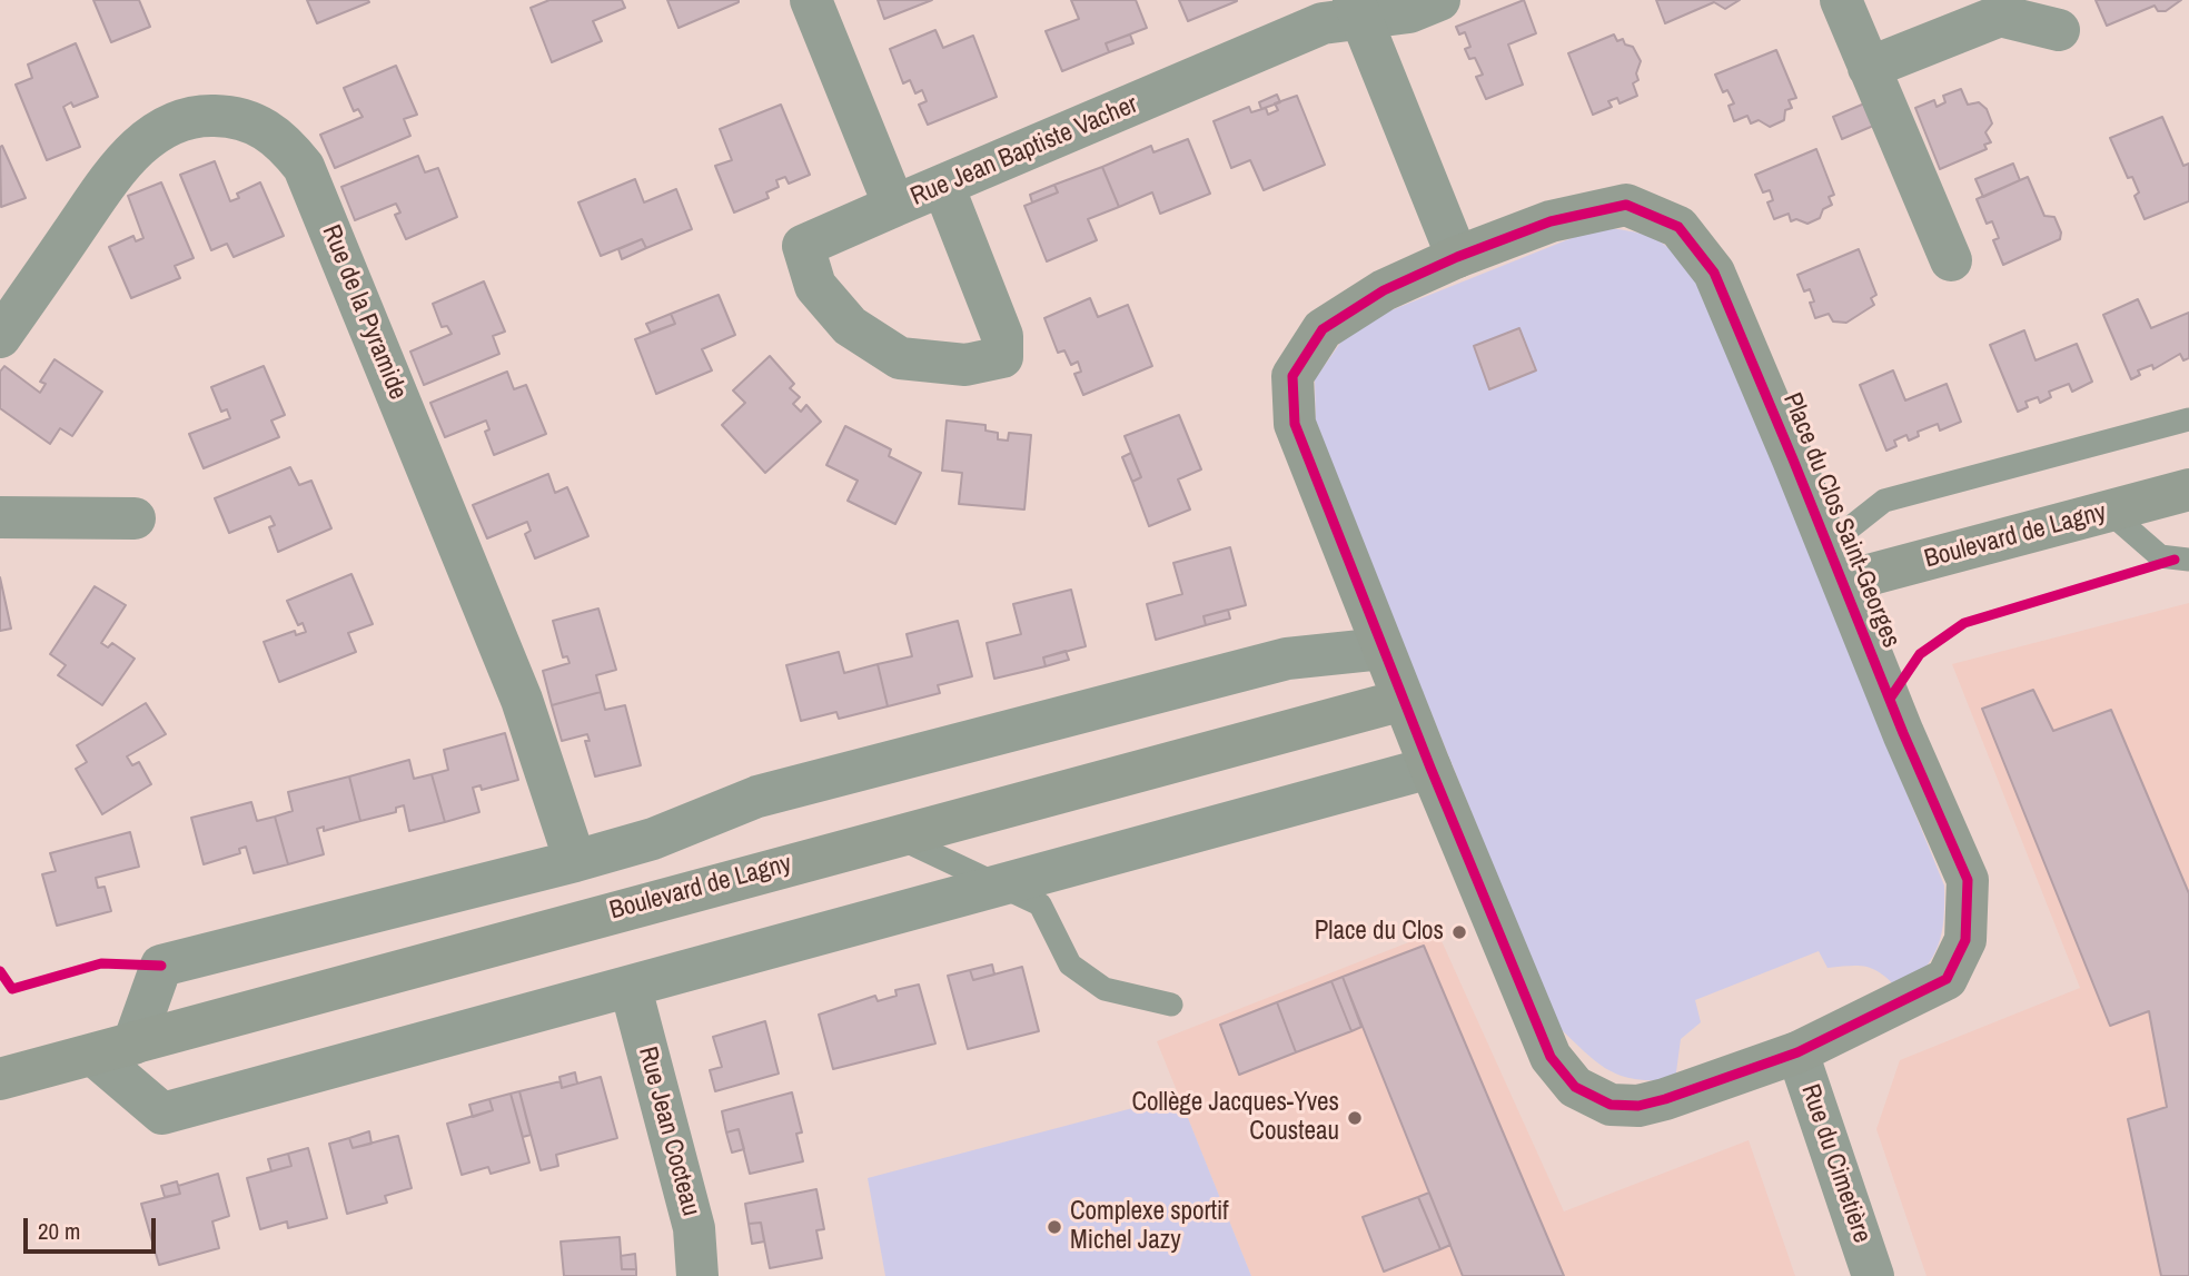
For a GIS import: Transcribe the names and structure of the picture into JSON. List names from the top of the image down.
{
  "streets": {
    "main road": ["Place du Clos Saint-Georges", "Boulevard de Lagny"],
    "street": [
      "Rue Jean Baptiste Vacher",
      "Rue de la Pyramide",
      "Rue Jean Cocteau",
      "Rue du Cimetière"
    ]
  },
  "crossings": [
    ["Place du Clos Saint-Georges", "Boulevard de Lagny"],
    ["Place du Clos Saint-Georges", "Rue du Cimetière"]
  ],
  "places": ["Place du Clos", "Collège Jacques-Yves Cousteau", "Complexe sportif Michel Jazy"],
  "scale_bar": "20 m"
}
